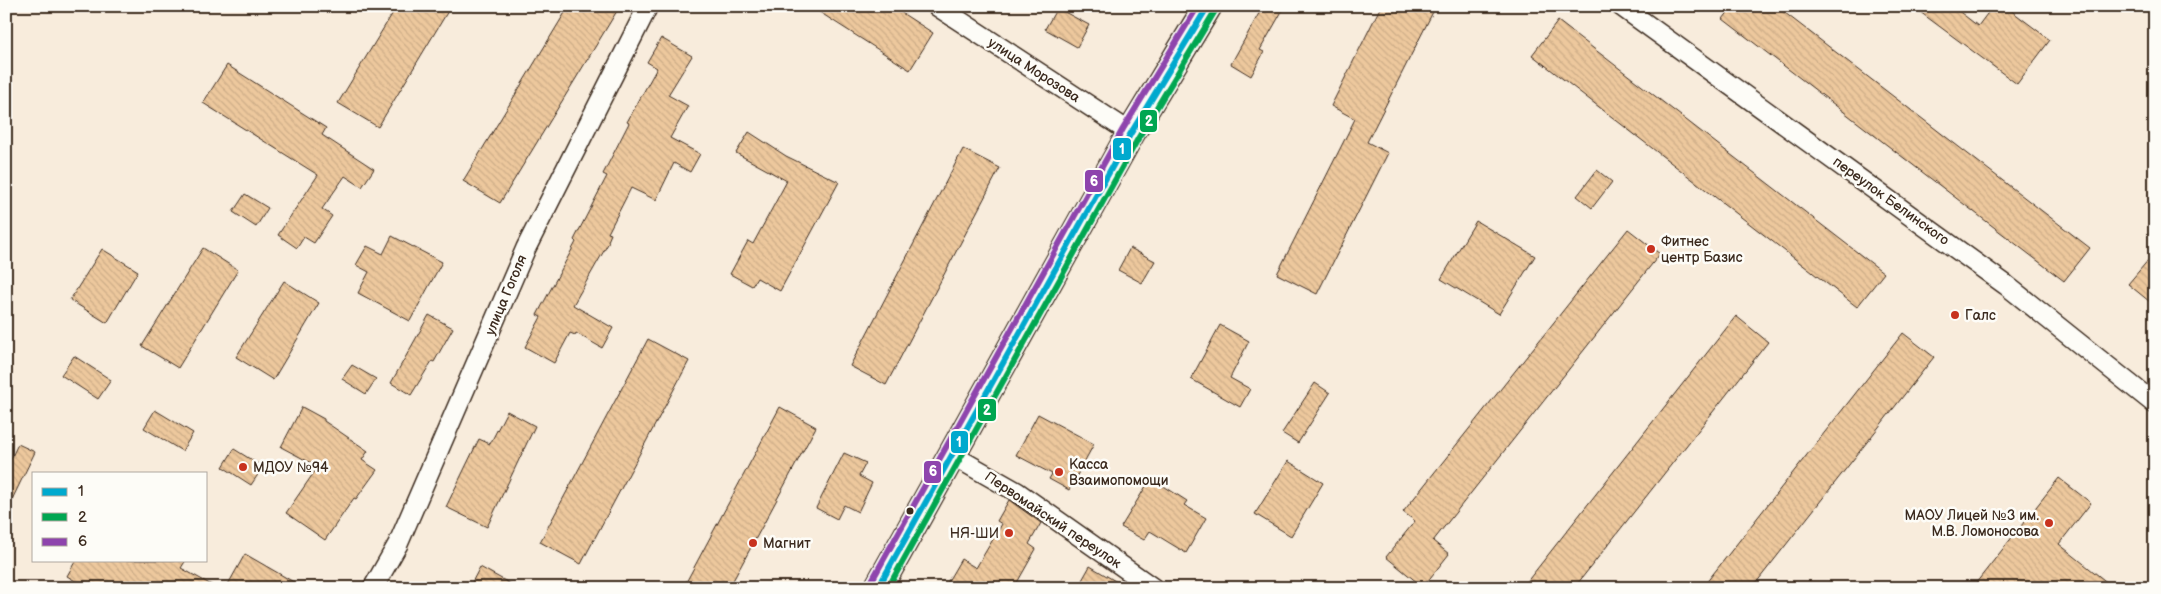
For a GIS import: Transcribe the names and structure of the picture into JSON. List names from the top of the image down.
{
  "streets": {
    "street": [
      "улица Морозова",
      "переулок Белинского",
      "улица Гоголя",
      "Первомайский переулок"
    ]
  },
  "places": [
    "Фитнес центр Базис",
    "Галс",
    "МДОУ №94",
    "Касса Взаимопомощи",
    "МАОУ Лицей №3 им. М.В. Ломоносова",
    "НЯ-ШИ",
    "Магнит"
  ],
  "lines": ["transit line 1", "transit line 6", "transit line 2"],
  "legend": ["1", "2", "6"]
}
